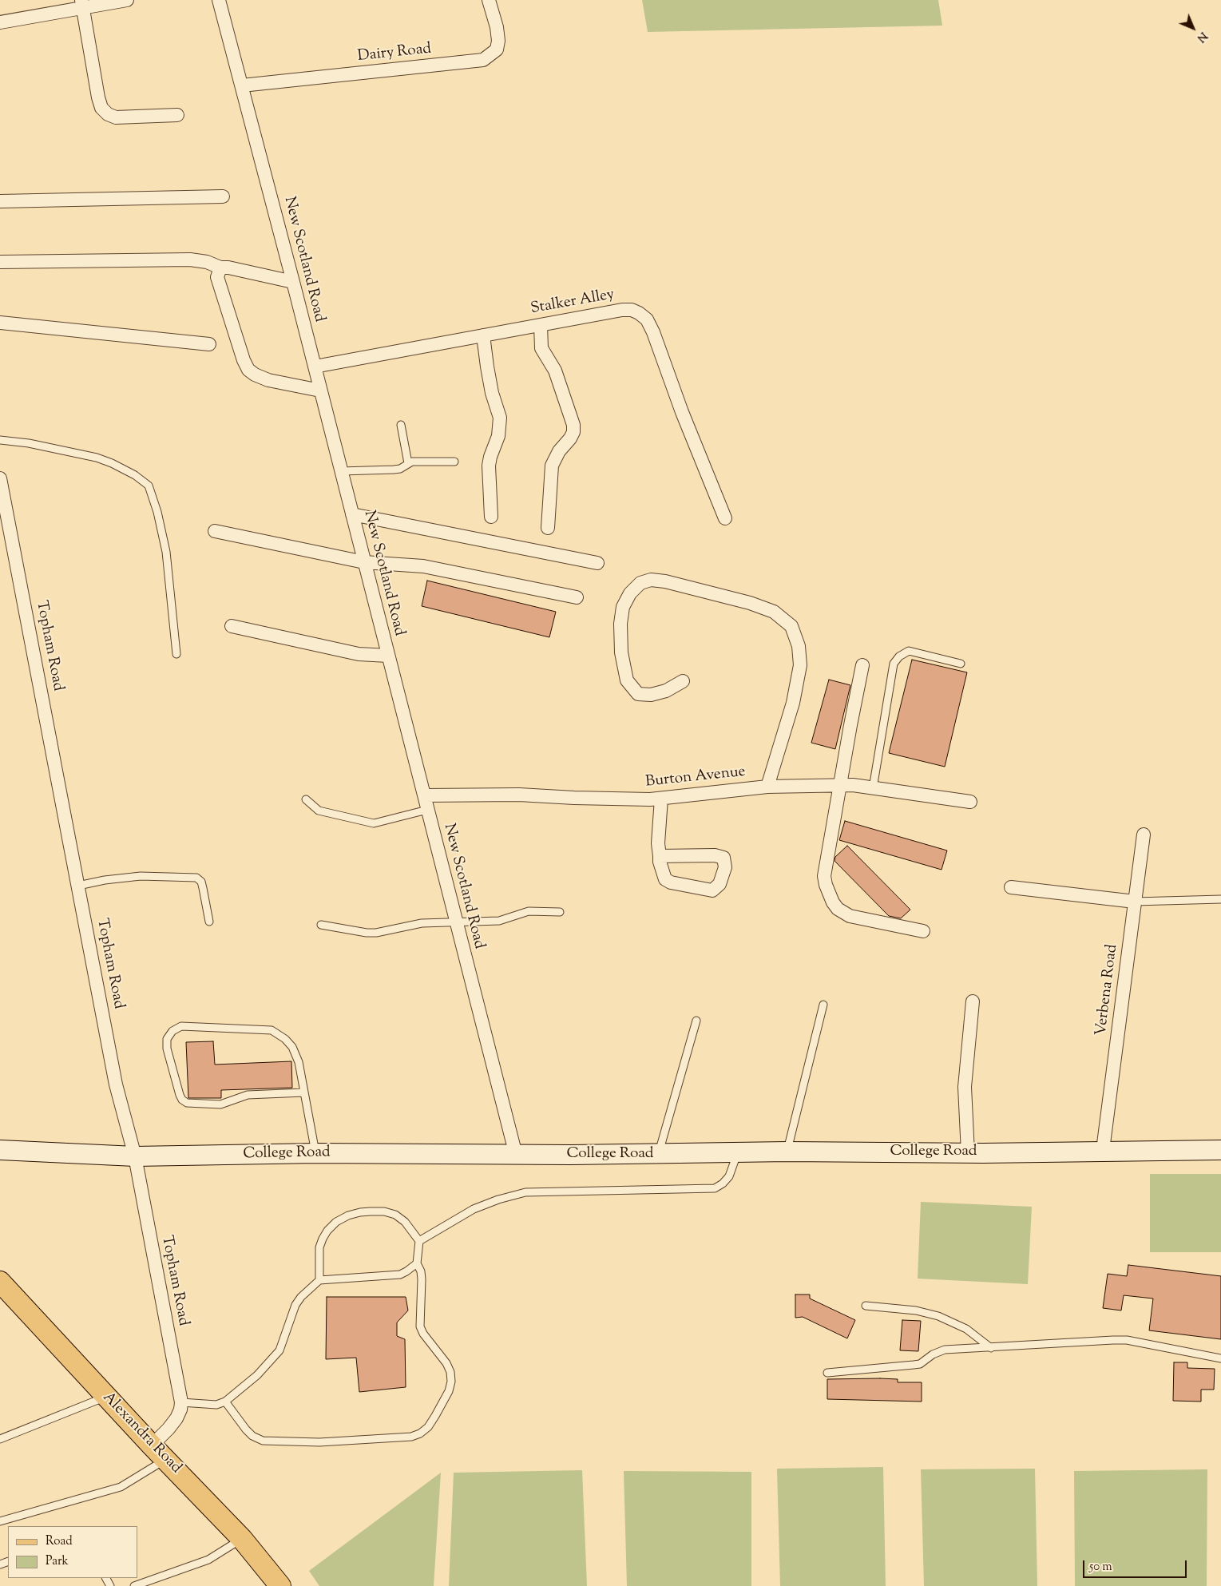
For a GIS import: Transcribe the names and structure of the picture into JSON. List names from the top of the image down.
{
  "streets": {
    "main road": ["Alexandra Road"],
    "street": [
      "Dairy Road",
      "New Scotland Road",
      "Stalker Alley",
      "Topham Road",
      "Burton Avenue",
      "Verbena Road",
      "College Road"
    ]
  },
  "crossings": [
    ["Dairy Road", "New Scotland Road"],
    ["New Scotland Road", "Stalker Alley"],
    ["New Scotland Road", "Burton Avenue"],
    ["New Scotland Road", "College Road"],
    ["Topham Road", "College Road"],
    ["Verbena Road", "College Road"]
  ],
  "legend": ["Road", "Park"],
  "scale_bar": "50 m",
  "north": "bottom right"
}
